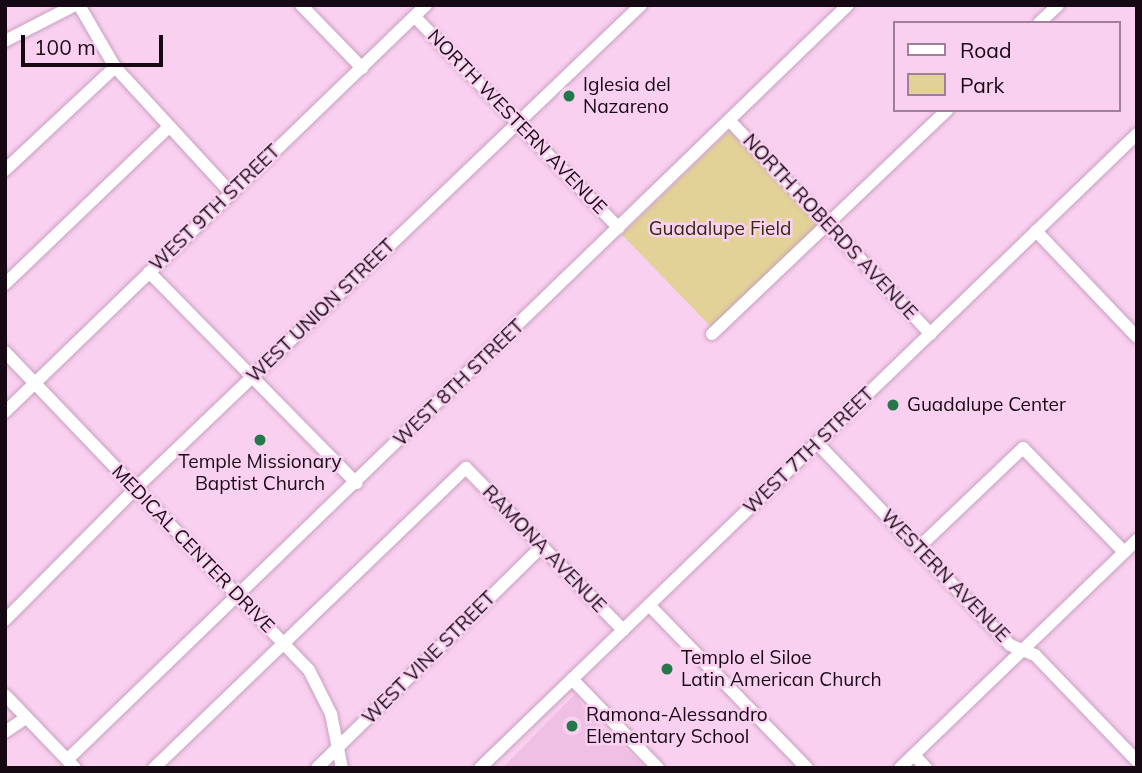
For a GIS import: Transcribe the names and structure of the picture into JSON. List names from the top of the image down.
{
  "streets": {
    "street": [
      "NORTH WESTERN AVENUE",
      "WEST 9TH STREET",
      "NORTH ROBERDS AVENUE",
      "WEST UNION STREET",
      "WEST 8TH STREET",
      "WEST 7TH STREET",
      "MEDICAL CENTER DRIVE",
      "RAMONA AVENUE",
      "WESTERN AVENUE",
      "WEST VINE STREET"
    ]
  },
  "crossings": [
    ["NORTH WESTERN AVENUE", "WEST 9TH STREET"],
    ["NORTH WESTERN AVENUE", "WEST UNION STREET"],
    ["NORTH WESTERN AVENUE", "WEST 8TH STREET"],
    ["WEST 9TH STREET", "MEDICAL CENTER DRIVE"],
    ["NORTH ROBERDS AVENUE", "WEST 8TH STREET"],
    ["NORTH ROBERDS AVENUE", "WEST 7TH STREET"],
    ["WEST UNION STREET", "MEDICAL CENTER DRIVE"],
    ["WEST 8TH STREET", "MEDICAL CENTER DRIVE"],
    ["WEST 7TH STREET", "RAMONA AVENUE"],
    ["WEST 7TH STREET", "WESTERN AVENUE"],
    ["MEDICAL CENTER DRIVE", "RAMONA AVENUE"],
    ["MEDICAL CENTER DRIVE", "WEST VINE STREET"],
    ["RAMONA AVENUE", "WEST VINE STREET"]
  ],
  "parks": ["Guadalupe Field"],
  "places": [
    "Iglesia del Nazareno",
    "Guadalupe Center",
    "Temple Missionary Baptist Church",
    "Templo el Siloe Latin American Church",
    "Ramona-Alessandro Elementary School"
  ],
  "legend": ["Road", "Park"],
  "scale_bar": "100 m"
}
